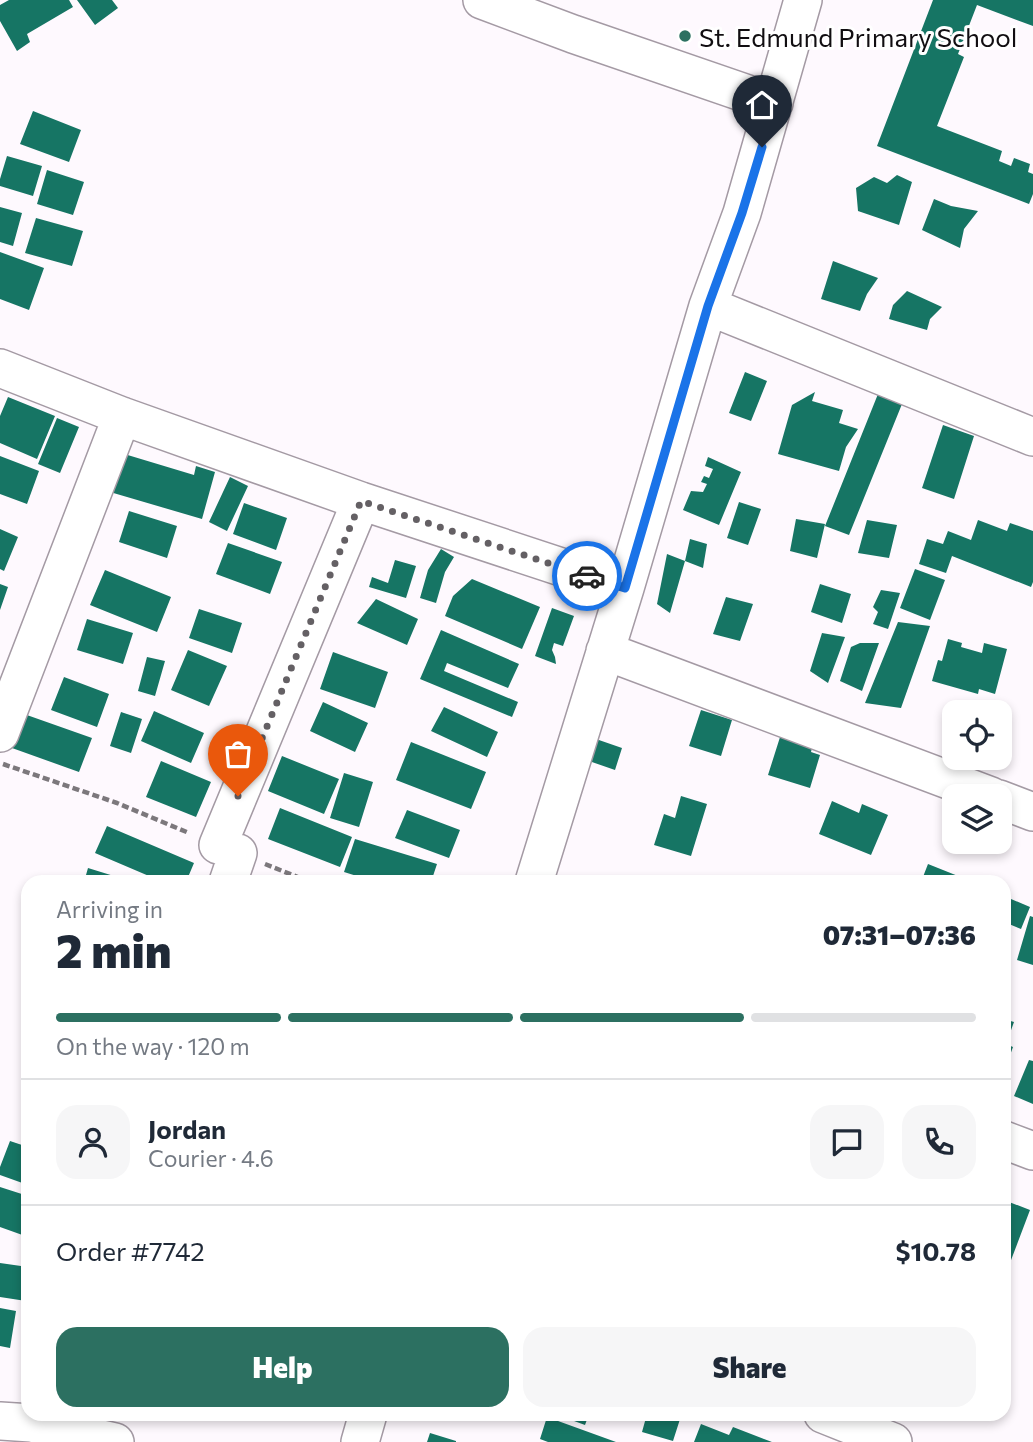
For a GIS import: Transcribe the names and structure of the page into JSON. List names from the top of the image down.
{
  "places": ["St. Edmund Primary School"],
  "page": {
    "heading": ["2 min", "Arriving in", "07:31–07:36"],
    "panel": [
      "Jordan",
      "Courier · 4.6",
      "Order #7742",
      "$10.78"
    ],
    "bar": "On the way · 120 m",
    "buttons": ["Help", "Share"]
  }
}
